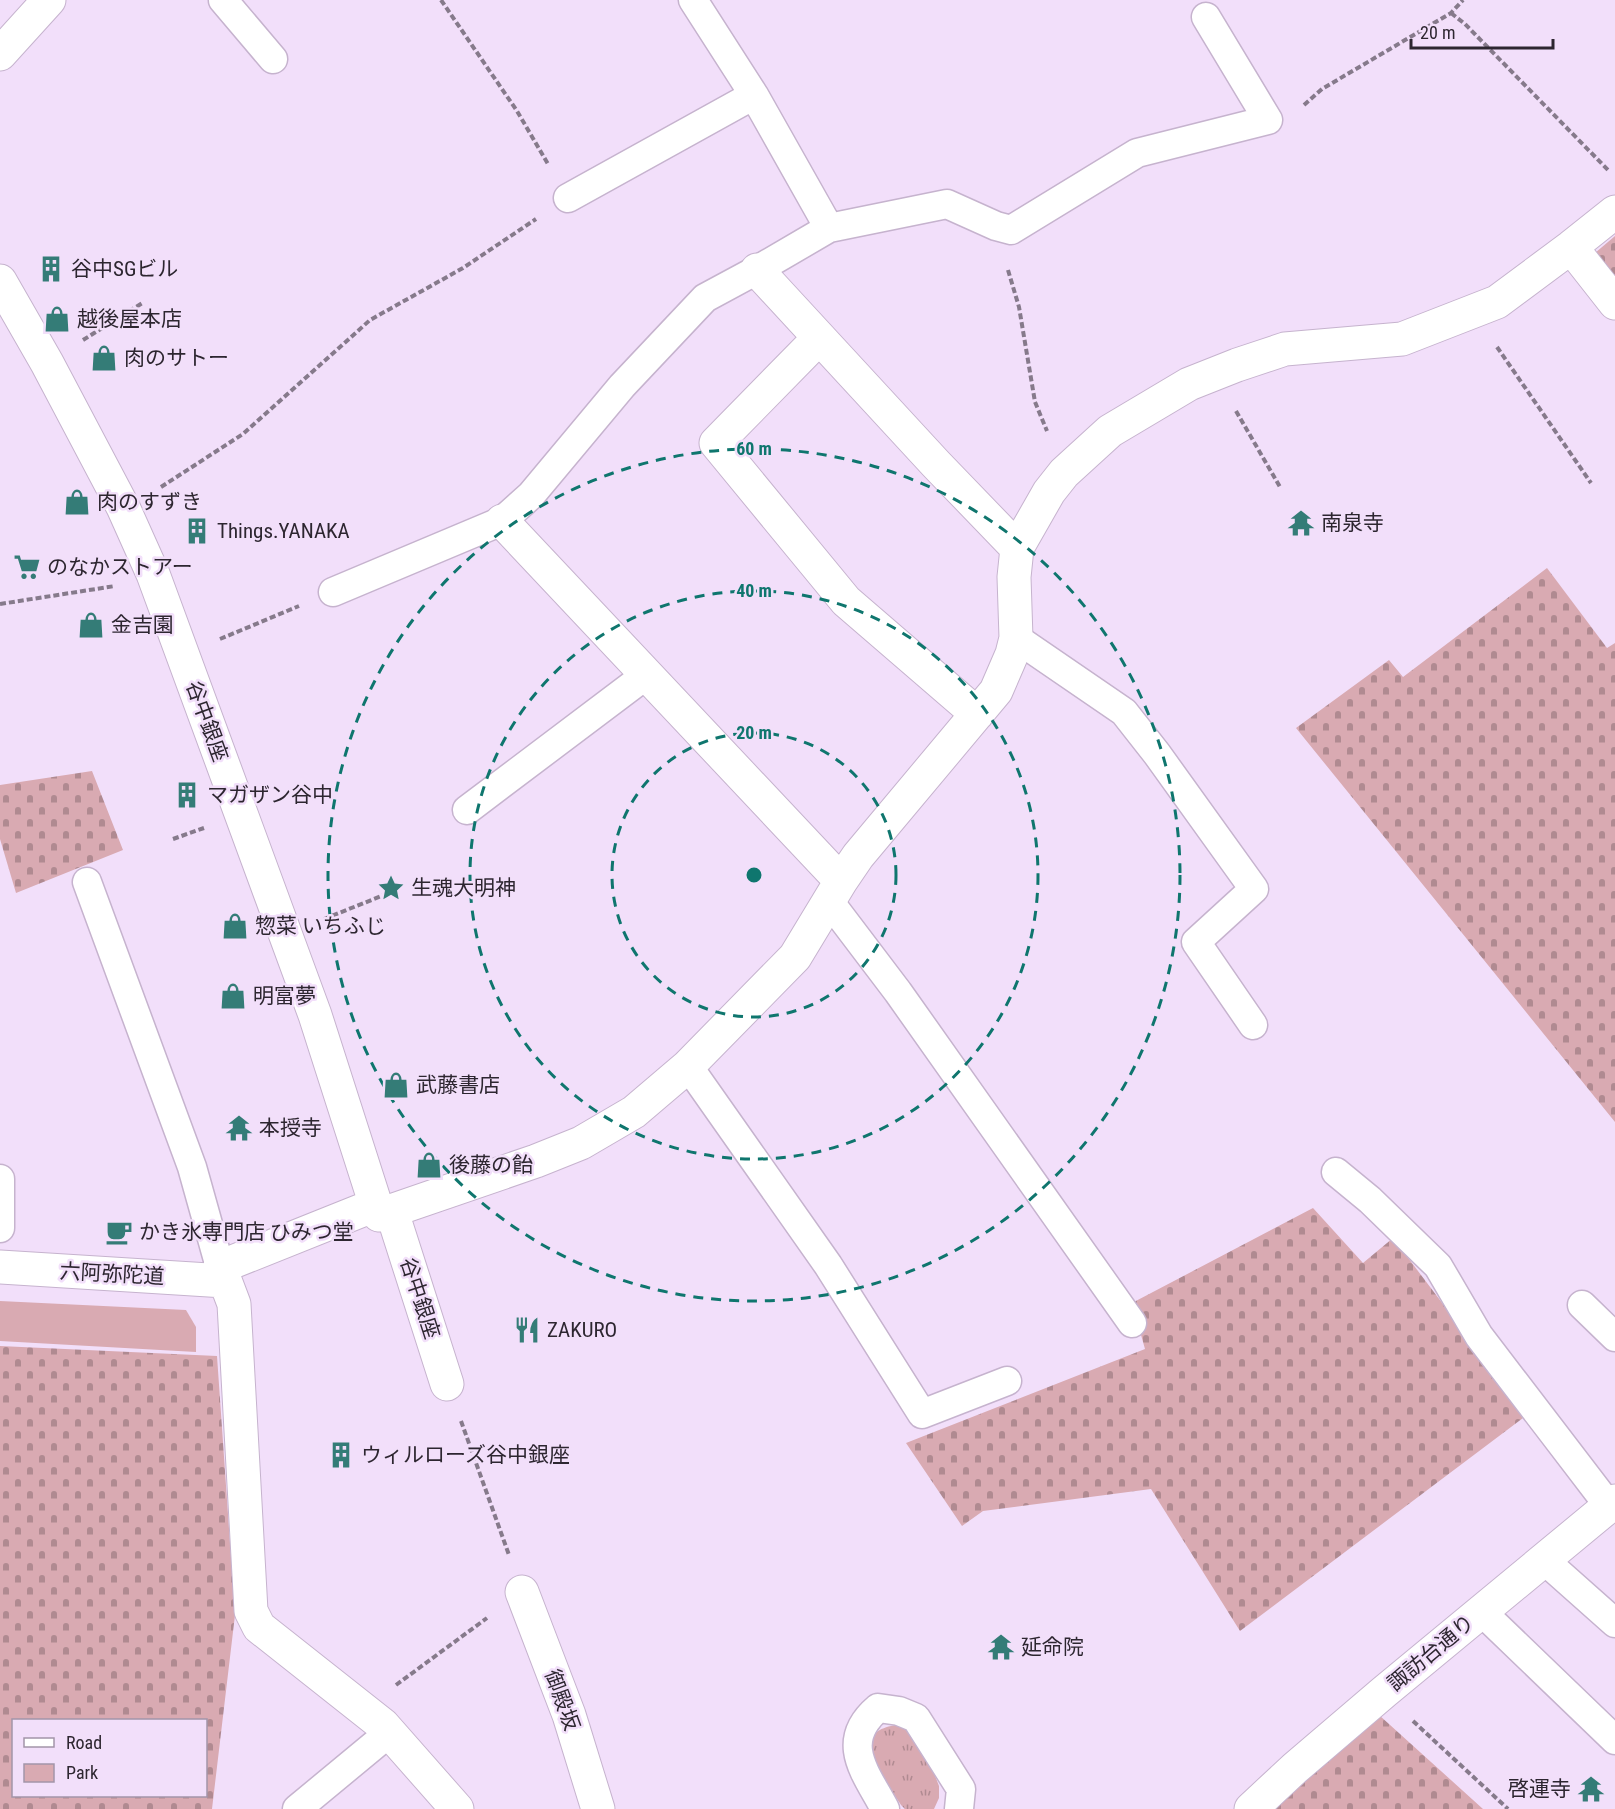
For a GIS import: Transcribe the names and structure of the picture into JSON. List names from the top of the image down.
{
  "streets": {
    "street": [
      "谷中銀座",
      "六阿弥陀道",
      "諏訪台通り",
      "御殿坂"
    ]
  },
  "places": {
    "building": [
      "谷中SGビル",
      "Things.YANAKA",
      "マガザン谷中",
      "ウィルローズ谷中銀座"
    ],
    "shop": [
      "越後屋本店",
      "肉のサトー",
      "肉のすずき",
      "金吉園",
      "惣菜 いちふじ",
      "明富夢",
      "武藤書店",
      "後藤の飴"
    ],
    "temple": [
      "南泉寺",
      "本授寺",
      "延命院",
      "啓運寺"
    ],
    "supermarket": ["のなかストアー"],
    "place": ["生魂大明神"],
    "cafe": ["かき氷専門店 ひみつ堂"],
    "restaurant": ["ZAKURO"]
  },
  "legend": ["Road", "Park"],
  "scale_bar": "20 m",
  "rings": ["60 m", "40 m", "20 m"]
}
